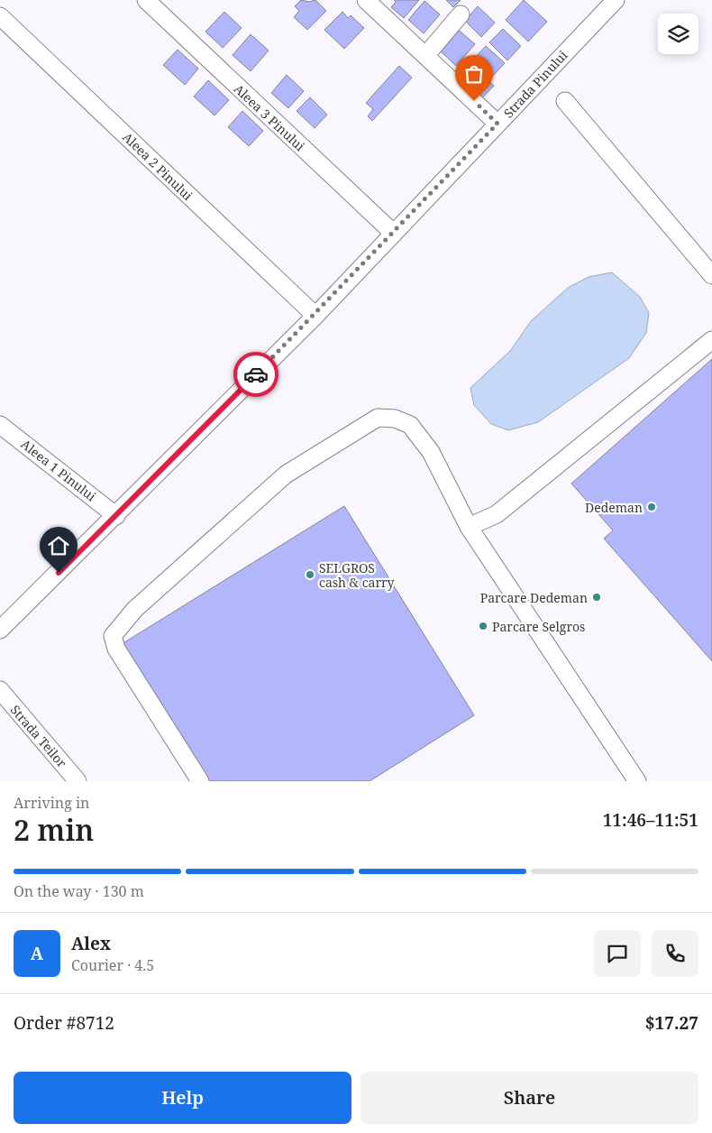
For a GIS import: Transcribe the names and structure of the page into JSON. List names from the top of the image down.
{
  "streets": {
    "street": [
      "Strada Pinului",
      "Aleea 3 Pinului",
      "Aleea 2 Pinului",
      "Aleea 1 Pinului",
      "Strada Teilor"
    ]
  },
  "crossings": [
    ["Strada Pinului", "Aleea 3 Pinului"],
    ["Strada Pinului", "Aleea 2 Pinului"],
    ["Strada Pinului", "Aleea 1 Pinului"]
  ],
  "places": [
    "Dedeman",
    "SELGROS cash & carry",
    "Parcare Dedeman",
    "Parcare Selgros"
  ],
  "page": {
    "heading": ["2 min", "Arriving in", "11:46–11:51"],
    "panel": [
      "Alex",
      "Courier · 4.5",
      "Order #8712",
      "$17.27"
    ],
    "bar": "On the way · 130 m",
    "round": "A",
    "buttons": ["Help", "Share"]
  }
}
